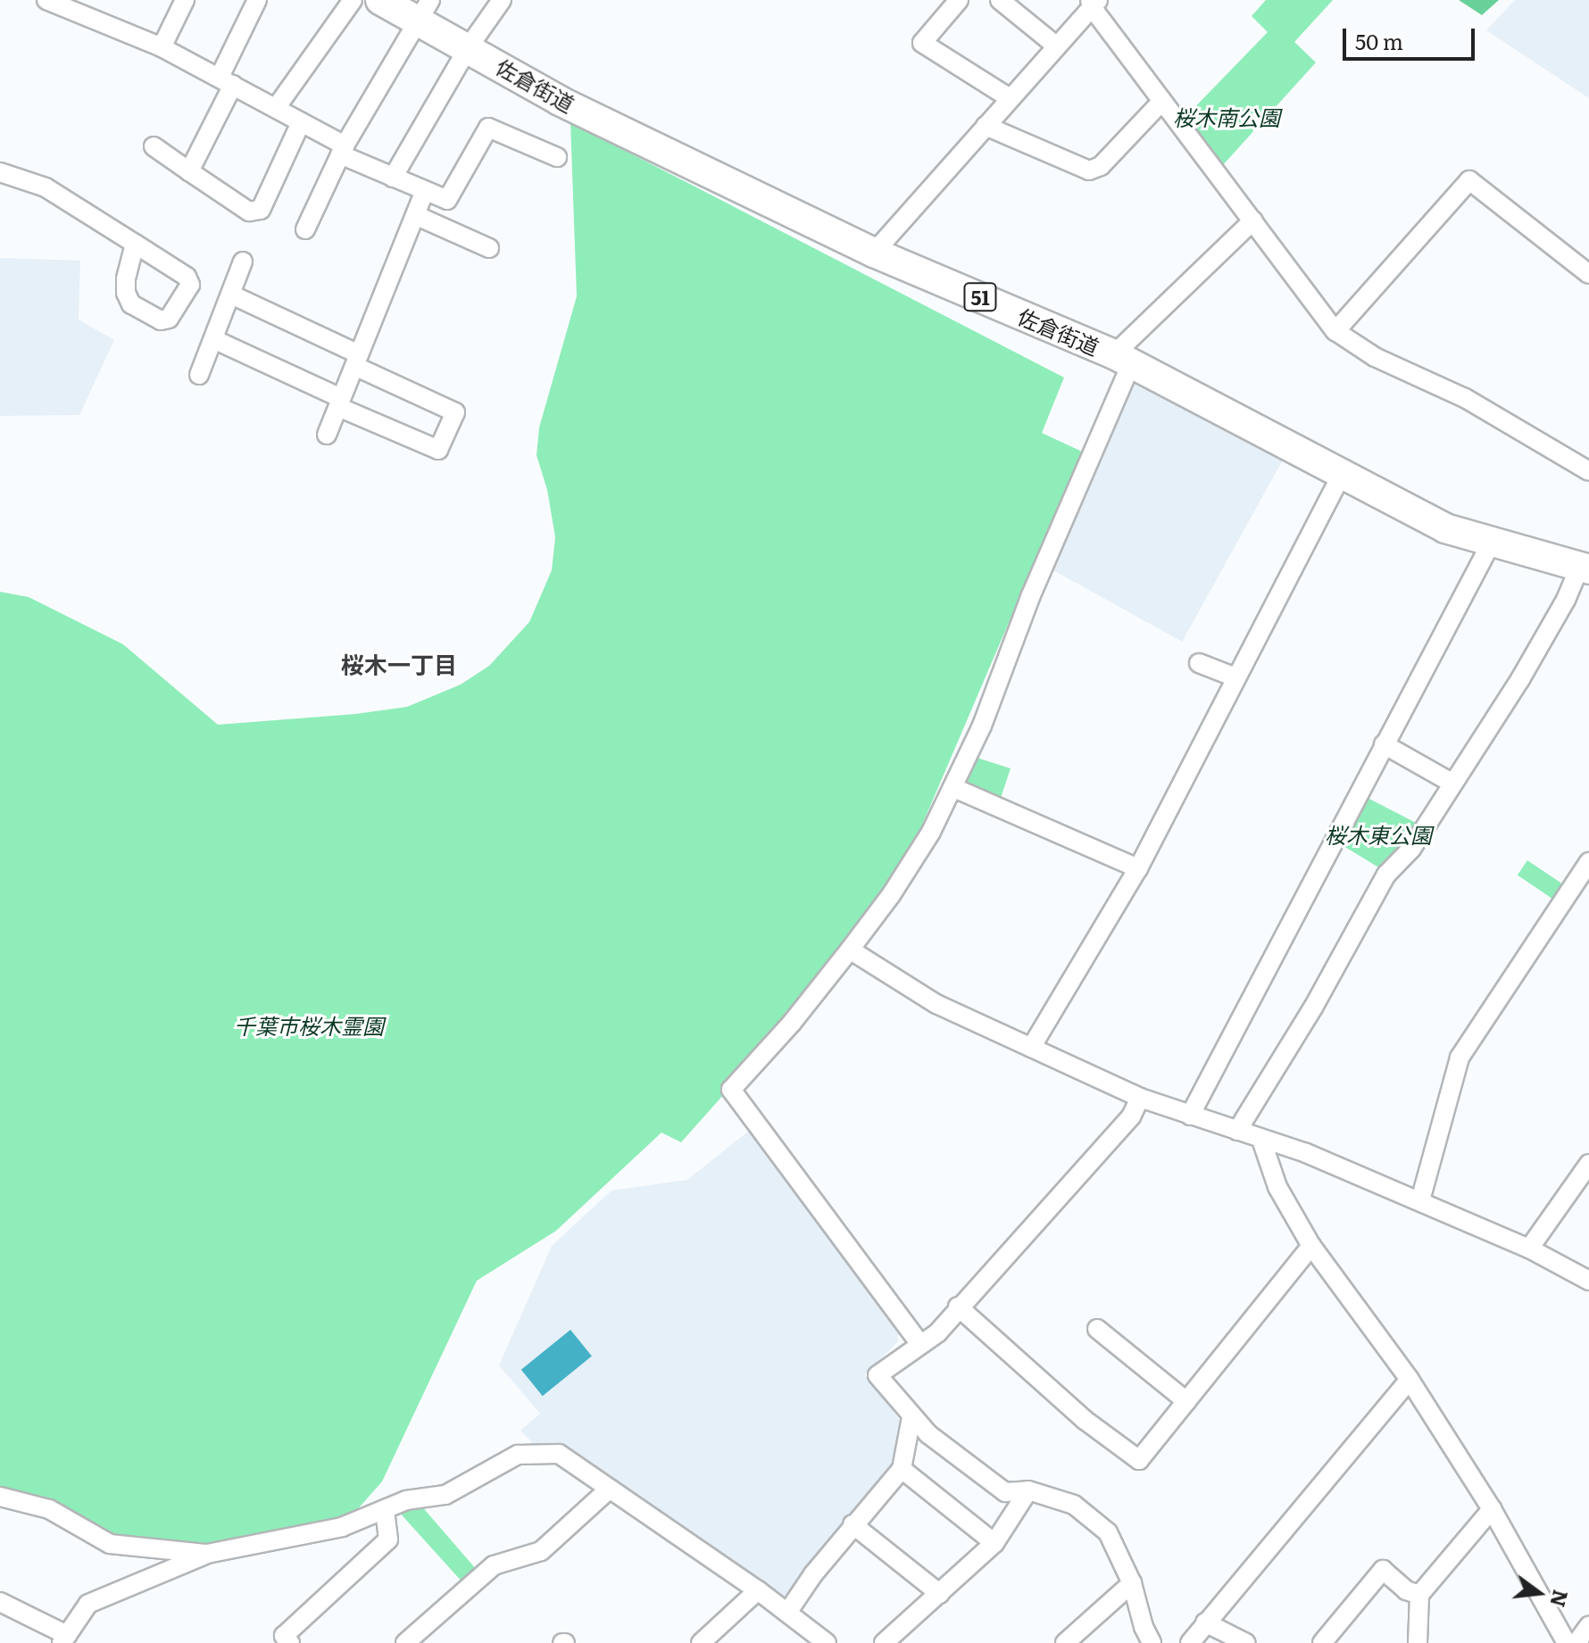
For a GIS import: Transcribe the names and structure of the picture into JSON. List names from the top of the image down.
{
  "streets": {
    "highway": ["佐倉街道", "51"]
  },
  "districts": ["桜木一丁目"],
  "parks": ["桜木南公園", "桜木東公園", "千葉市桜木霊園"],
  "scale_bar": "50 m",
  "north": "right"
}
